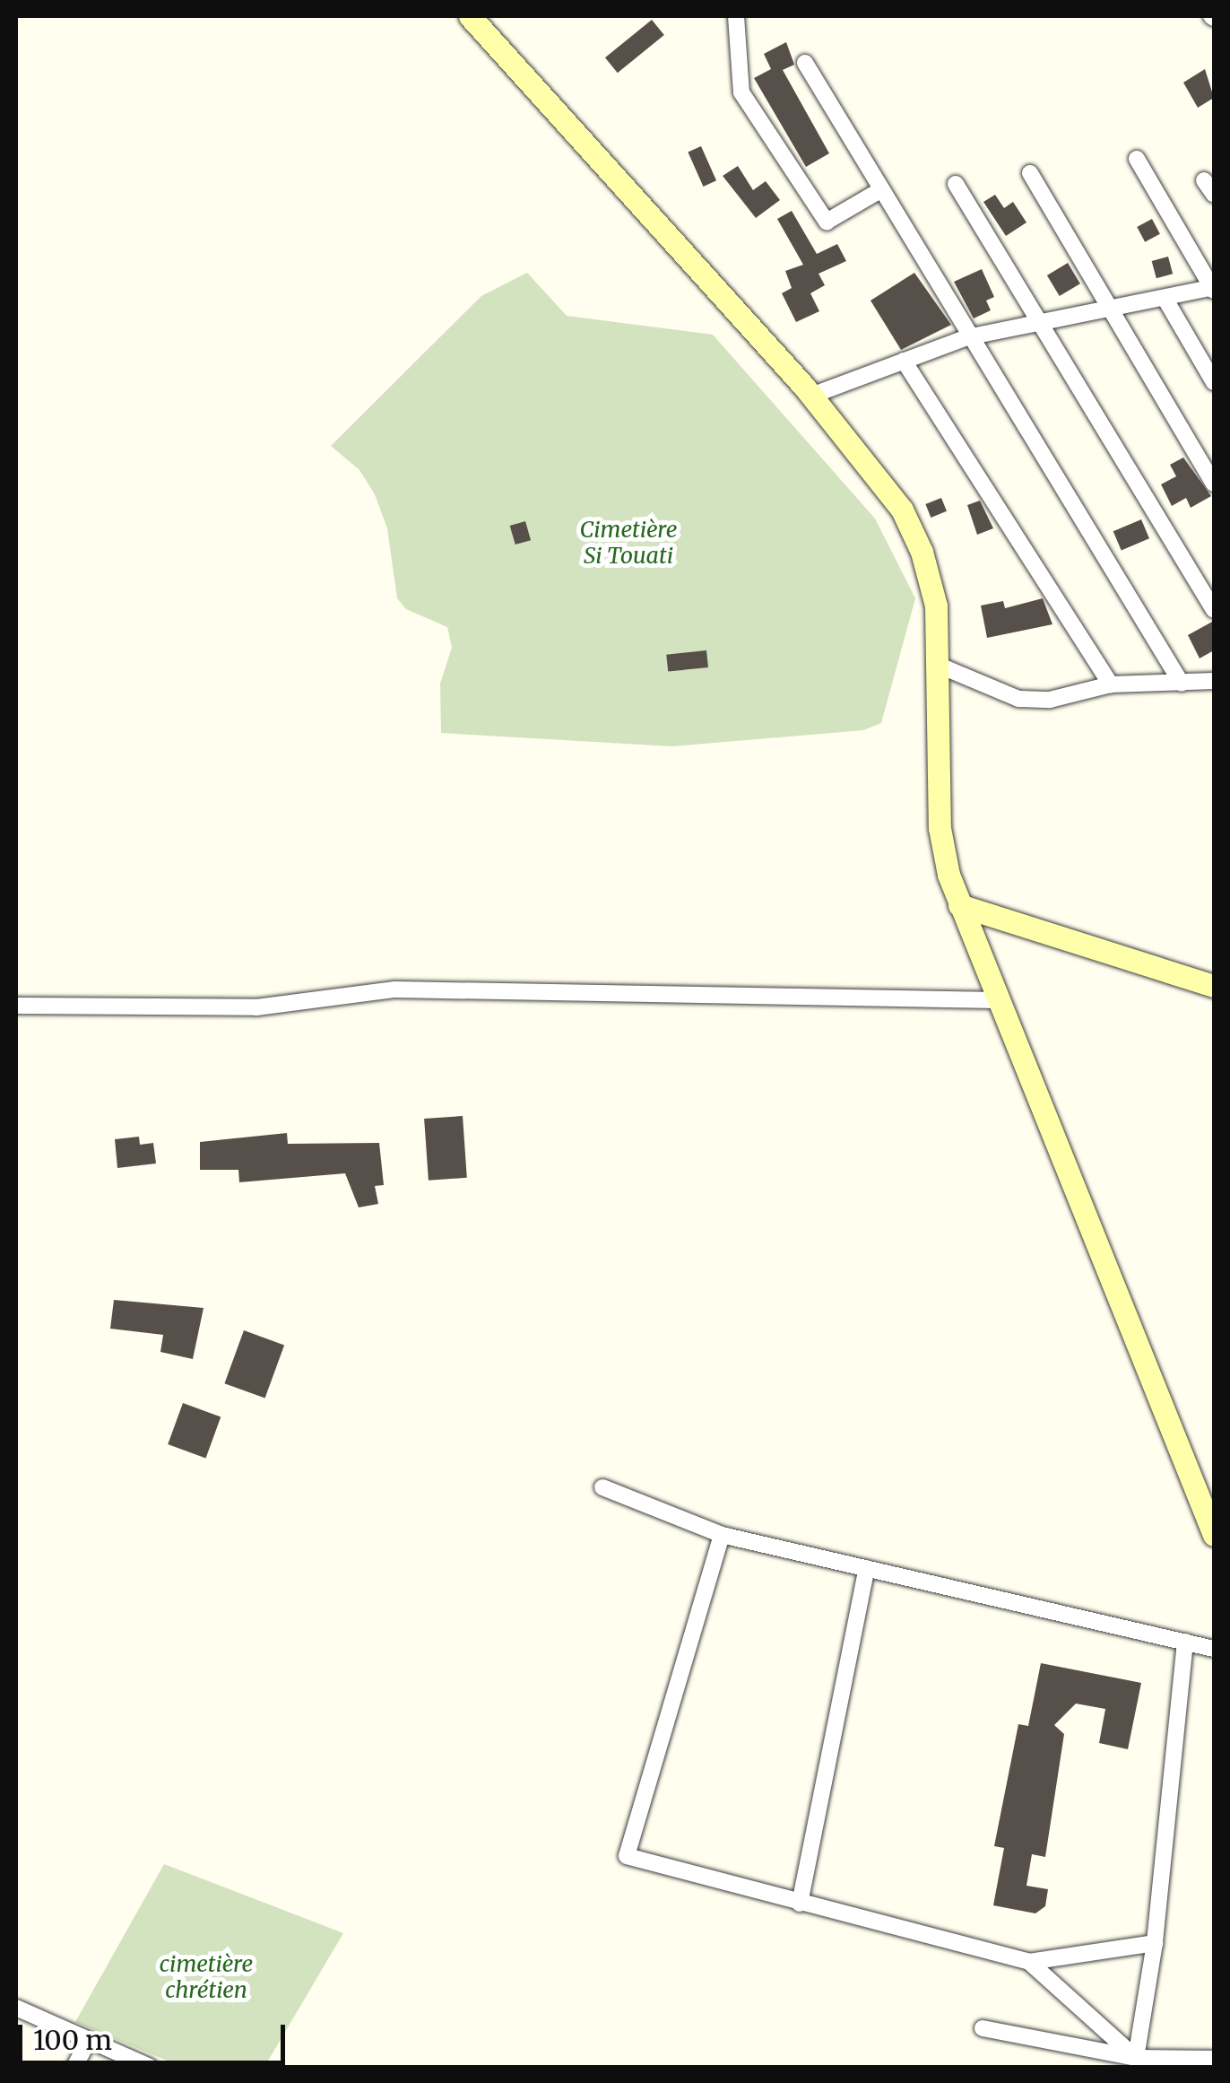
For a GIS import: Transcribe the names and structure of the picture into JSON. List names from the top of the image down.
{
  "parks": ["Cimetière Si Touati", "cimetière chrétien"],
  "scale_bar": "100 m"
}
